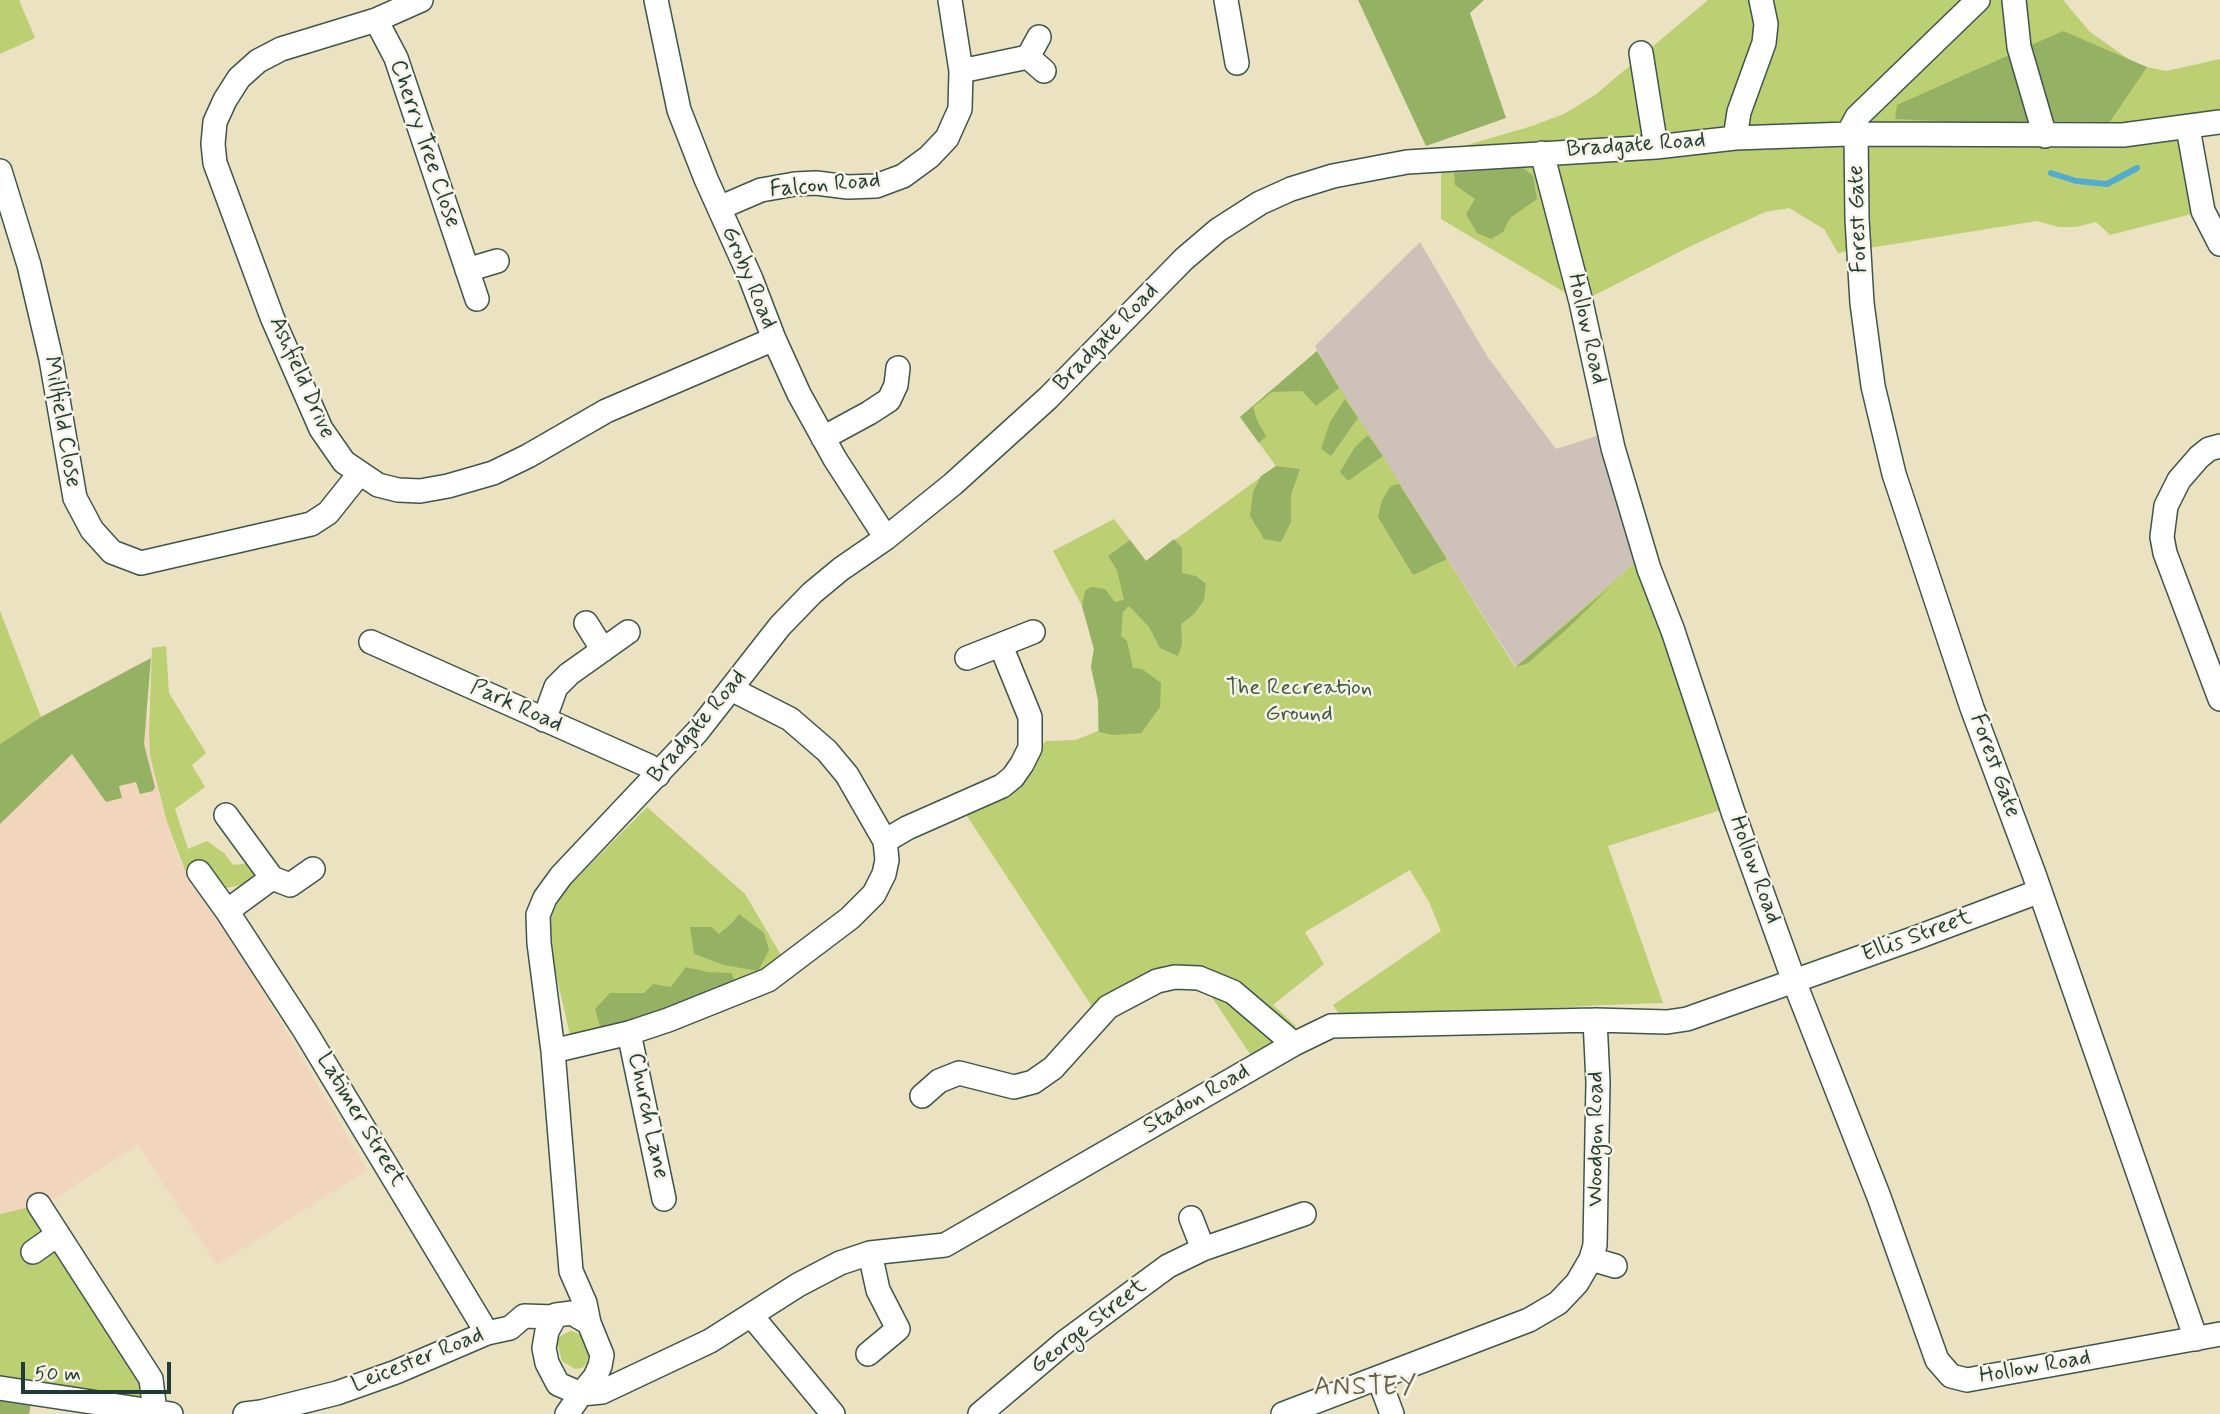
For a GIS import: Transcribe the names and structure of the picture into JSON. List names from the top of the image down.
{
  "streets": {
    "street": [
      "Cherry Tree Close",
      "Bradgate Road",
      "Falcon Road",
      "Forest Gate",
      "Groby Road",
      "Hollow Road",
      "Ashfield Drive",
      "Millfield Close",
      "Park Road",
      "Ellis Street",
      "Stadon Road",
      "Church Lane",
      "Latimer Street",
      "Woodgon Road",
      "George Street",
      "Leicester Road"
    ]
  },
  "crossings": [
    ["Cherry Tree Close", "Ashfield Drive"],
    ["Bradgate Road", "Forest Gate"],
    ["Bradgate Road", "Groby Road"],
    ["Bradgate Road", "Hollow Road"],
    ["Bradgate Road", "Park Road"],
    ["Bradgate Road", "Stadon Road"],
    ["Bradgate Road", "Church Lane"],
    ["Bradgate Road", "Leicester Road"],
    ["Falcon Road", "Groby Road"],
    ["Forest Gate", "Hollow Road"],
    ["Forest Gate", "Ellis Street"],
    ["Groby Road", "Ashfield Drive"],
    ["Hollow Road", "Ellis Street"],
    ["Hollow Road", "Stadon Road"],
    ["Ashfield Drive", "Millfield Close"],
    ["Ellis Street", "Stadon Road"],
    ["Stadon Road", "Woodgon Road"],
    ["Stadon Road", "Leicester Road"],
    ["Latimer Street", "Leicester Road"]
  ],
  "districts": ["ANSTEY"],
  "parks": ["The Recreation Ground"],
  "scale_bar": "50 m"
}
